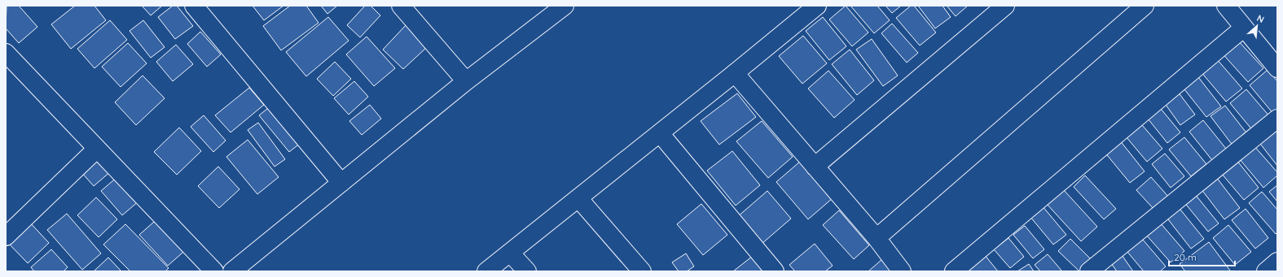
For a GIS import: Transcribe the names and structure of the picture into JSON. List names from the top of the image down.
{
  "scale_bar": "20 m",
  "north": "top right"
}
